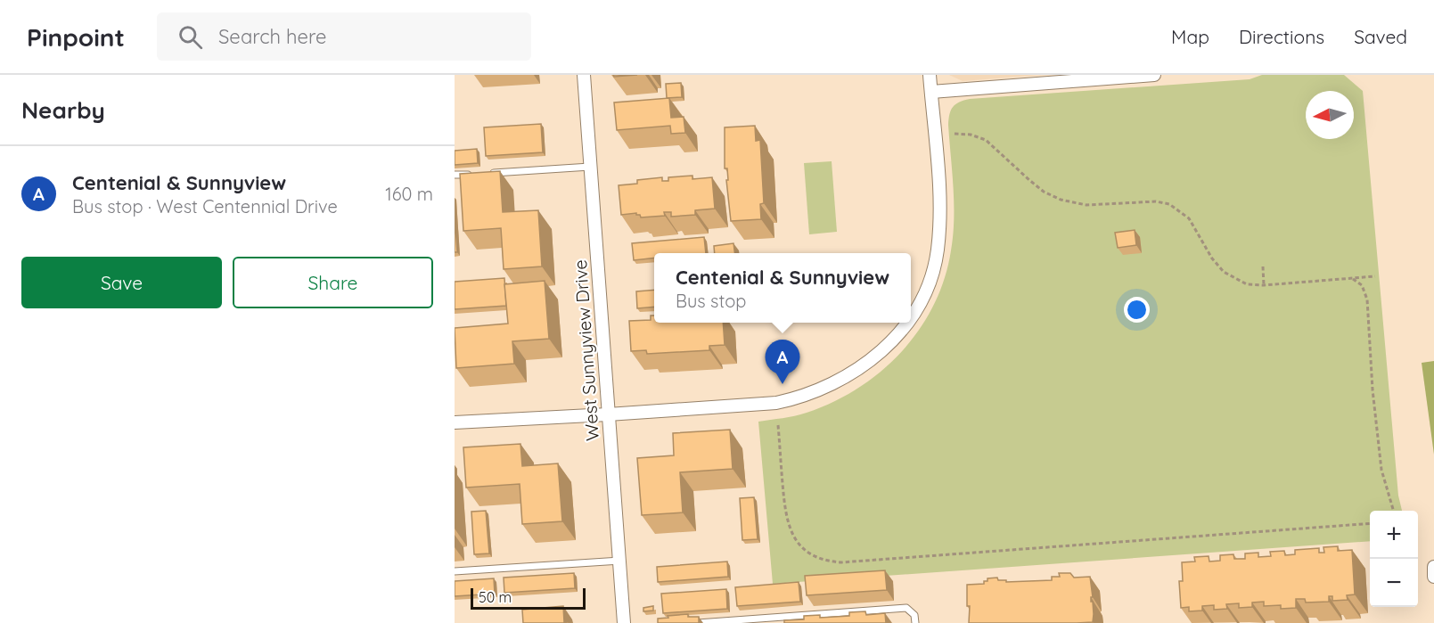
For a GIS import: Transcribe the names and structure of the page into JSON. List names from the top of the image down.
{
  "streets": {
    "street": ["West Sunnyview Drive"]
  },
  "scale_bar": "50 m",
  "north": "left",
  "page": {
    "header": "Pinpoint",
    "search": "Search here",
    "nav": ["Map", "Directions", "Saved"],
    "heading": "Nearby",
    "list": [
      {
        "mark": "A",
        "name": "Centenial & Sunnyview",
        "note": "Bus stop · West Centennial Drive",
        "value": "160 m"
      }
    ],
    "buttons": ["Save", "Share"],
    "popup": ["Centenial & Sunnyview", "Bus stop"],
    "pins": "A",
    "map_buttons": ["+", "−"],
    "scale": "50 m"
  }
}
